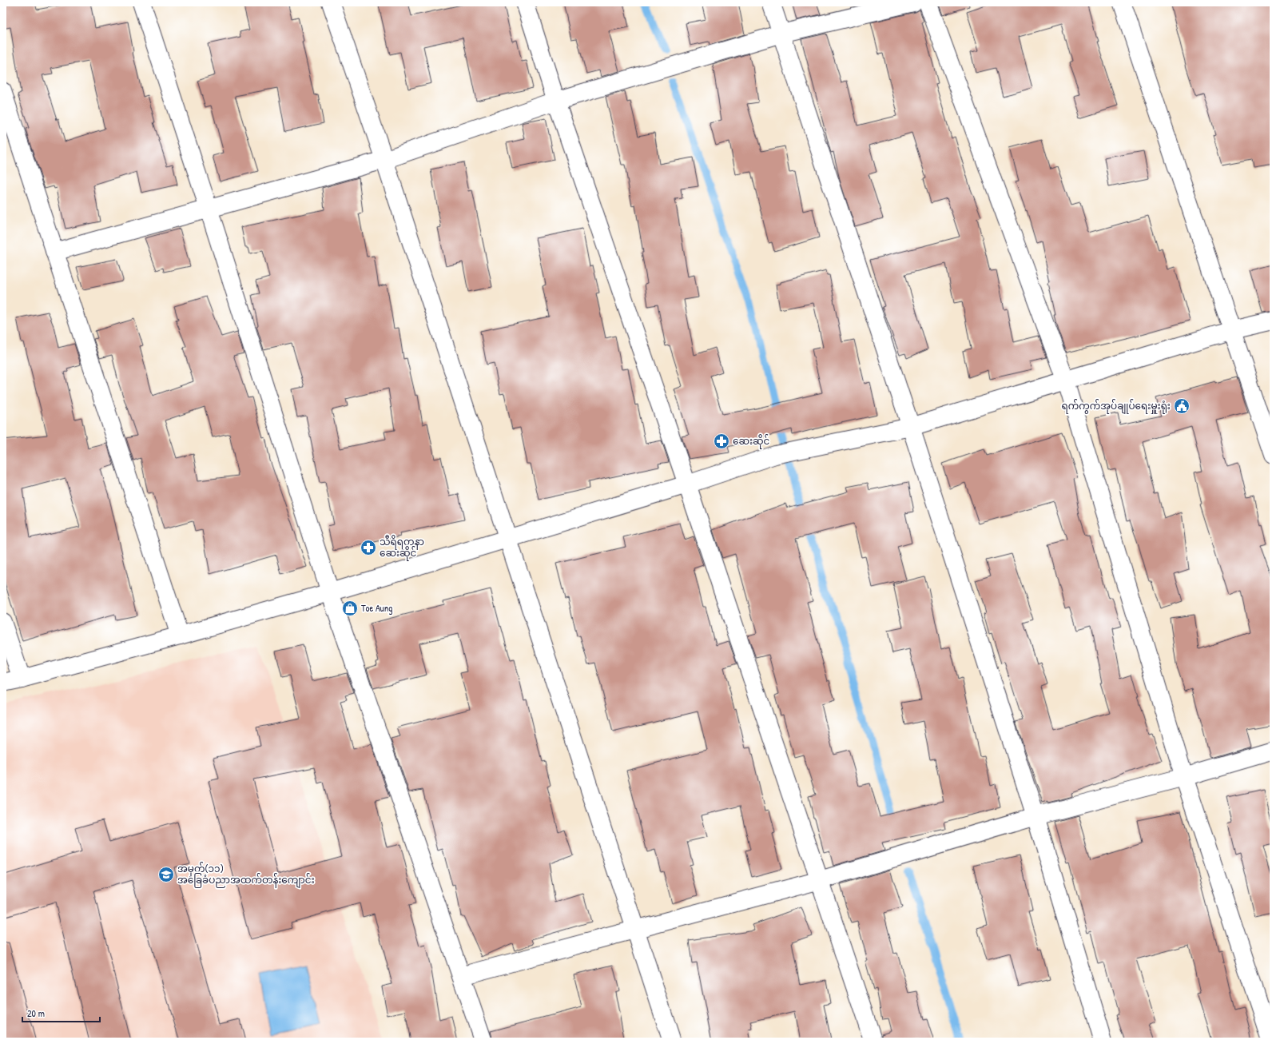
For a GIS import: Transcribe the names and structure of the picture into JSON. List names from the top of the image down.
{
  "places": {
    "public building": ["ရက်ကွက်အုပ်ချုပ်ရေးမှူးရုံး"],
    "pharmacy": ["ဆေးဆိုင်", "သီရိရတနာ ဆေးဆိုင်"],
    "shop": ["Toe Aung"],
    "school or university": ["အမှတ်(၁၁) အခြေခံပညာအထက်တန်းကျောင်း"]
  },
  "scale_bar": "20 m"
}
